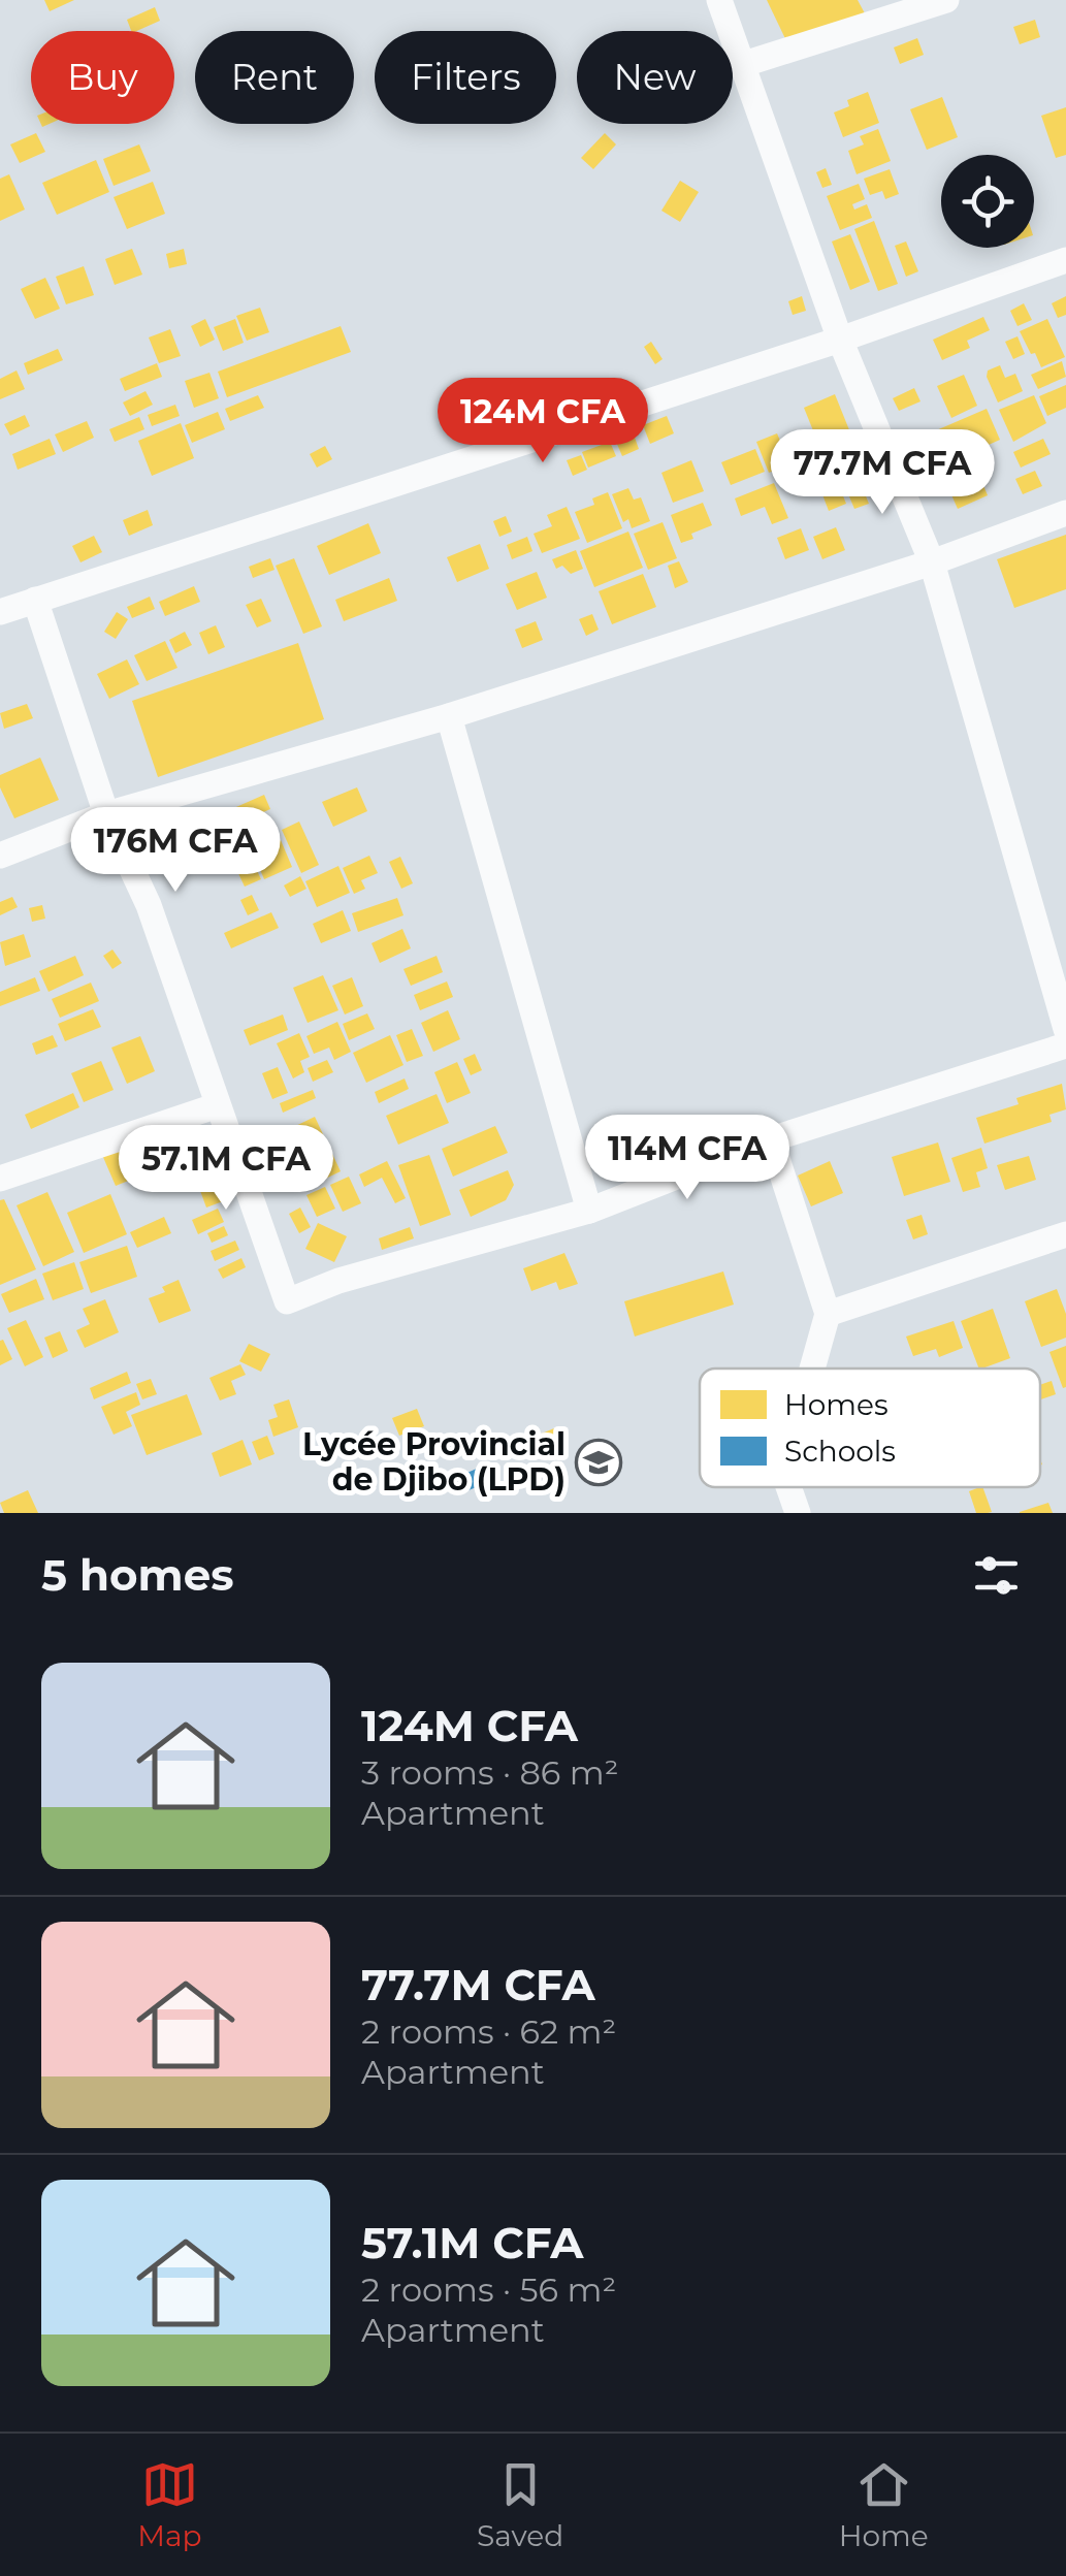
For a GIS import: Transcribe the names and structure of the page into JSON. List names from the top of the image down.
{
  "places": {
    "school or university": ["Lycée Provincial de Djibo (LPD)"]
  },
  "legend": ["Homes", "Schools"],
  "page": {
    "chip": [
      "Buy",
      "Rent",
      "Filters",
      "New"
    ],
    "price": [
      "124M CFA",
      "77.7M CFA",
      "176M CFA",
      "114M CFA",
      "57.1M CFA"
    ],
    "heading": "5 homes",
    "list": [
      {
        "name": "124M CFA",
        "note": "3 rooms · 86 m² · Apartment"
      },
      {
        "name": "77.7M CFA",
        "note": "2 rooms · 62 m² · Apartment"
      },
      {
        "name": "57.1M CFA",
        "note": "2 rooms · 56 m² · Apartment"
      }
    ],
    "tabs": ["Map", "Saved", "Home"]
  }
}
